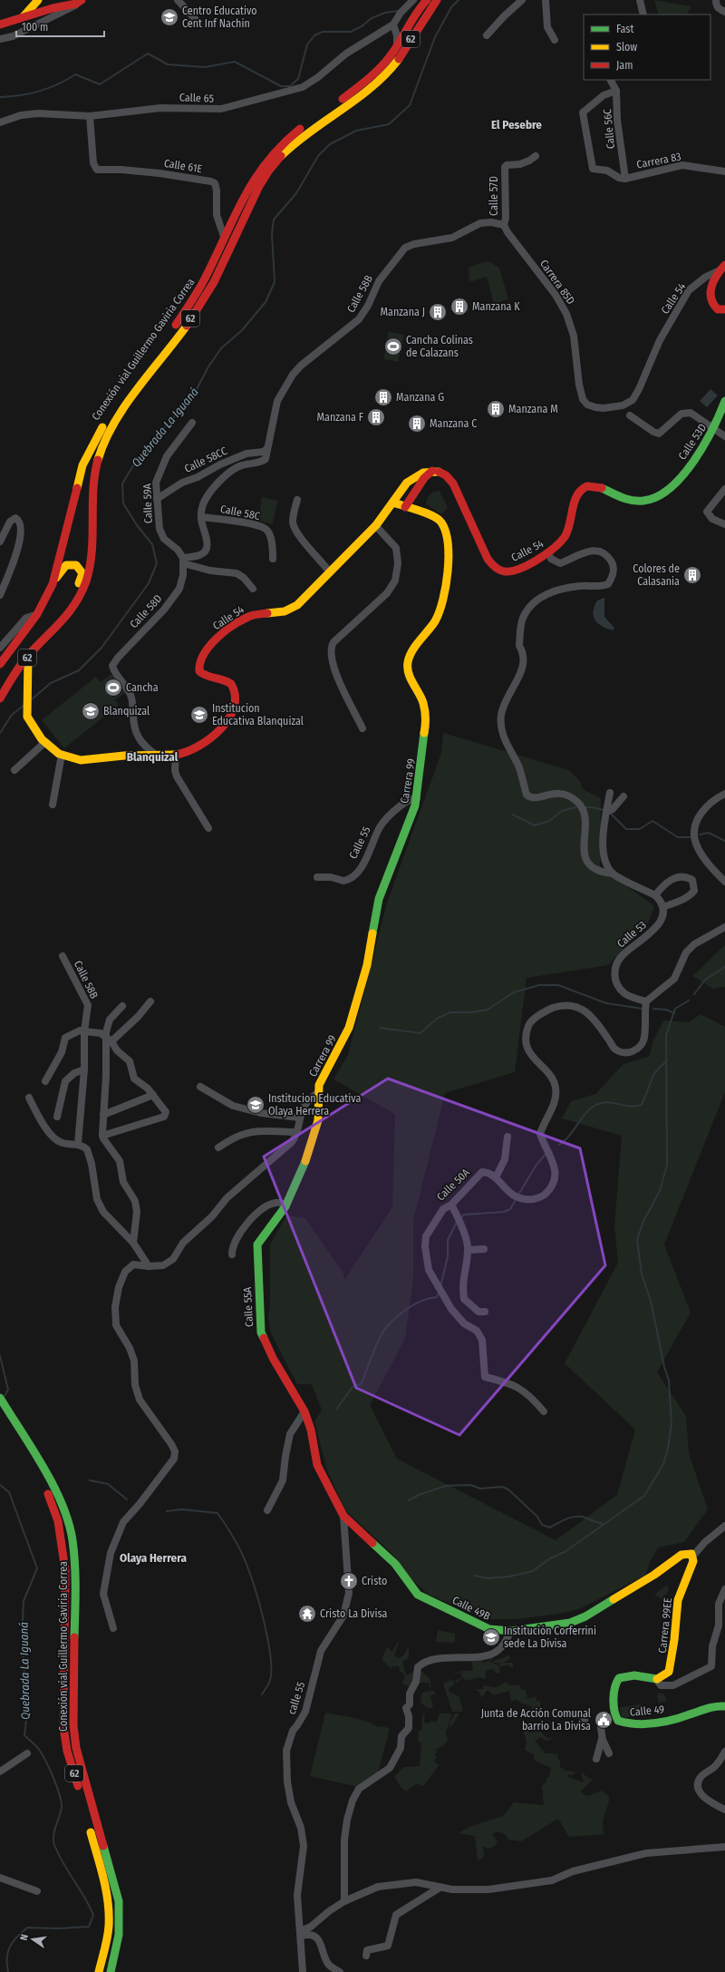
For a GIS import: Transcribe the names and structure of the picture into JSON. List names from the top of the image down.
{
  "streets": {
    "main road": [
      "62",
      "Calle 54",
      "Conexión vial Guillermo Gaviria Correa",
      "Calle 53D",
      "Carrera 99",
      "Calle 55A",
      "Calle 49B",
      "Carrera 99EE",
      "Calle 49"
    ],
    "street": [
      "Calle 65",
      "Calle 56C",
      "Carrera 83",
      "Calle 61E",
      "Calle 57D",
      "Carrera 85D",
      "Calle 58B",
      "Calle 58CC",
      "Calle 59A",
      "Calle 58C",
      "Calle 58D",
      "Calle 55",
      "Calle 53",
      "Calle 50A",
      "calle 55"
    ]
  },
  "crossings": [
    ["Calle 65", "Calle 61E"],
    ["Calle 56C", "Carrera 83"],
    ["Calle 57D", "Carrera 85D"],
    ["Calle 57D", "Calle 58B"],
    ["Carrera 85D", "Calle 58B"],
    ["Carrera 85D", "Calle 54"],
    ["Calle 58B", "Calle 58CC"],
    ["Calle 58B", "Calle 58C"],
    ["Calle 54", "Conexión vial Guillermo Gaviria Correa"],
    ["Calle 54", "Calle 53D"],
    ["Calle 54", "Calle 58D"],
    ["Calle 54", "Carrera 99"],
    ["Calle 58CC", "Calle 59A"],
    ["Calle 58CC", "Calle 58C"],
    ["Calle 59A", "Calle 58C"],
    ["Calle 59A", "Calle 58D"],
    ["Calle 58C", "Calle 58D"],
    ["Carrera 99", "Calle 55"],
    ["Carrera 99", "Calle 55A"],
    ["Calle 55A", "Calle 49B"],
    ["Calle 55A", "calle 55"],
    ["Calle 49B", "Carrera 99EE"],
    ["Calle 49B", "calle 55"],
    ["Carrera 99EE", "Calle 49"]
  ],
  "districts": ["El Pesebre", "Blanquizal", "Olaya Herrera"],
  "water": ["Quebrada La Iguaná"],
  "places": {
    "school or university": [
      "Centro Educativo Cent Inf Nachin",
      "Blanquizal",
      "Institucion Educativa Blanquizal",
      "Institucion Educativa Olaya Herrera",
      "Institución Corferrini sede La Divisa"
    ],
    "building": [
      "Manzana K",
      "Manzana J",
      "Manzana G",
      "Manzana M",
      "Manzana F",
      "Manzana C",
      "Colores de Calasania"
    ],
    "sports": ["Cancha Colinas de Calazans", "Cancha"],
    "church": ["Cristo"],
    "temple": ["Cristo La Divisa"],
    "public building": ["Junta de Acción Comunal barrio La Divisa"]
  },
  "legend": ["Fast", "Slow", "Jam"],
  "scale_bar": "100 m",
  "north": "left"
}
